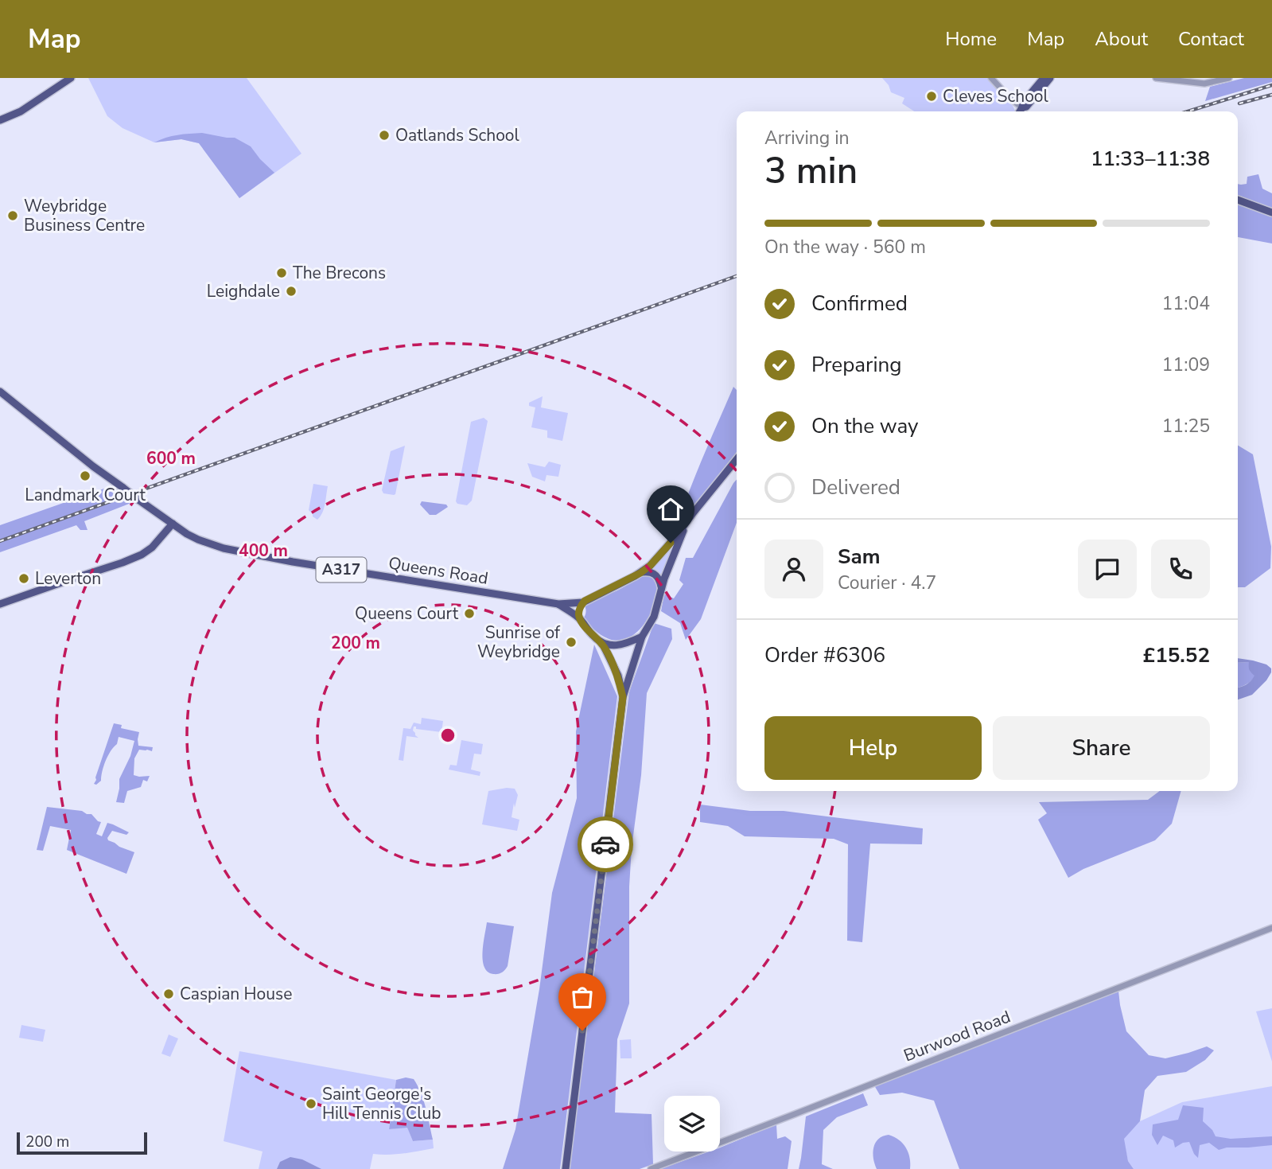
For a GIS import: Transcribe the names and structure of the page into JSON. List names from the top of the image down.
{
  "streets": {
    "main road": ["A317", "Queens Road"],
    "street": ["Burwood Road"]
  },
  "crossings": [
    ["A317", "Queens Road"]
  ],
  "places": [
    "Cleves School",
    "Oatlands School",
    "Weybridge Business Centre",
    "The Brecons",
    "Leighdale",
    "Landmark Court",
    "Leverton",
    "Queens Court",
    "Sunrise of Weybridge",
    "Caspian House",
    "Saint George's Hill Tennis Club"
  ],
  "scale_bar": "200 m",
  "page": {
    "header": "Map",
    "nav": [
      "Home",
      "Map",
      "About",
      "Contact"
    ],
    "heading": ["3 min", "Arriving in", "11:33–11:38"],
    "panel": [
      "Sam",
      "Courier · 4.7",
      "Order #6306",
      "£15.52"
    ],
    "bar": "On the way · 560 m",
    "list": [
      ["Confirmed", "11:04"],
      ["Preparing", "11:09"],
      ["On the way", "11:25"],
      "Delivered"
    ],
    "buttons": ["Help", "Share"],
    "scale": "200 m"
  },
  "rings": ["600 m", "400 m", "200 m"]
}
